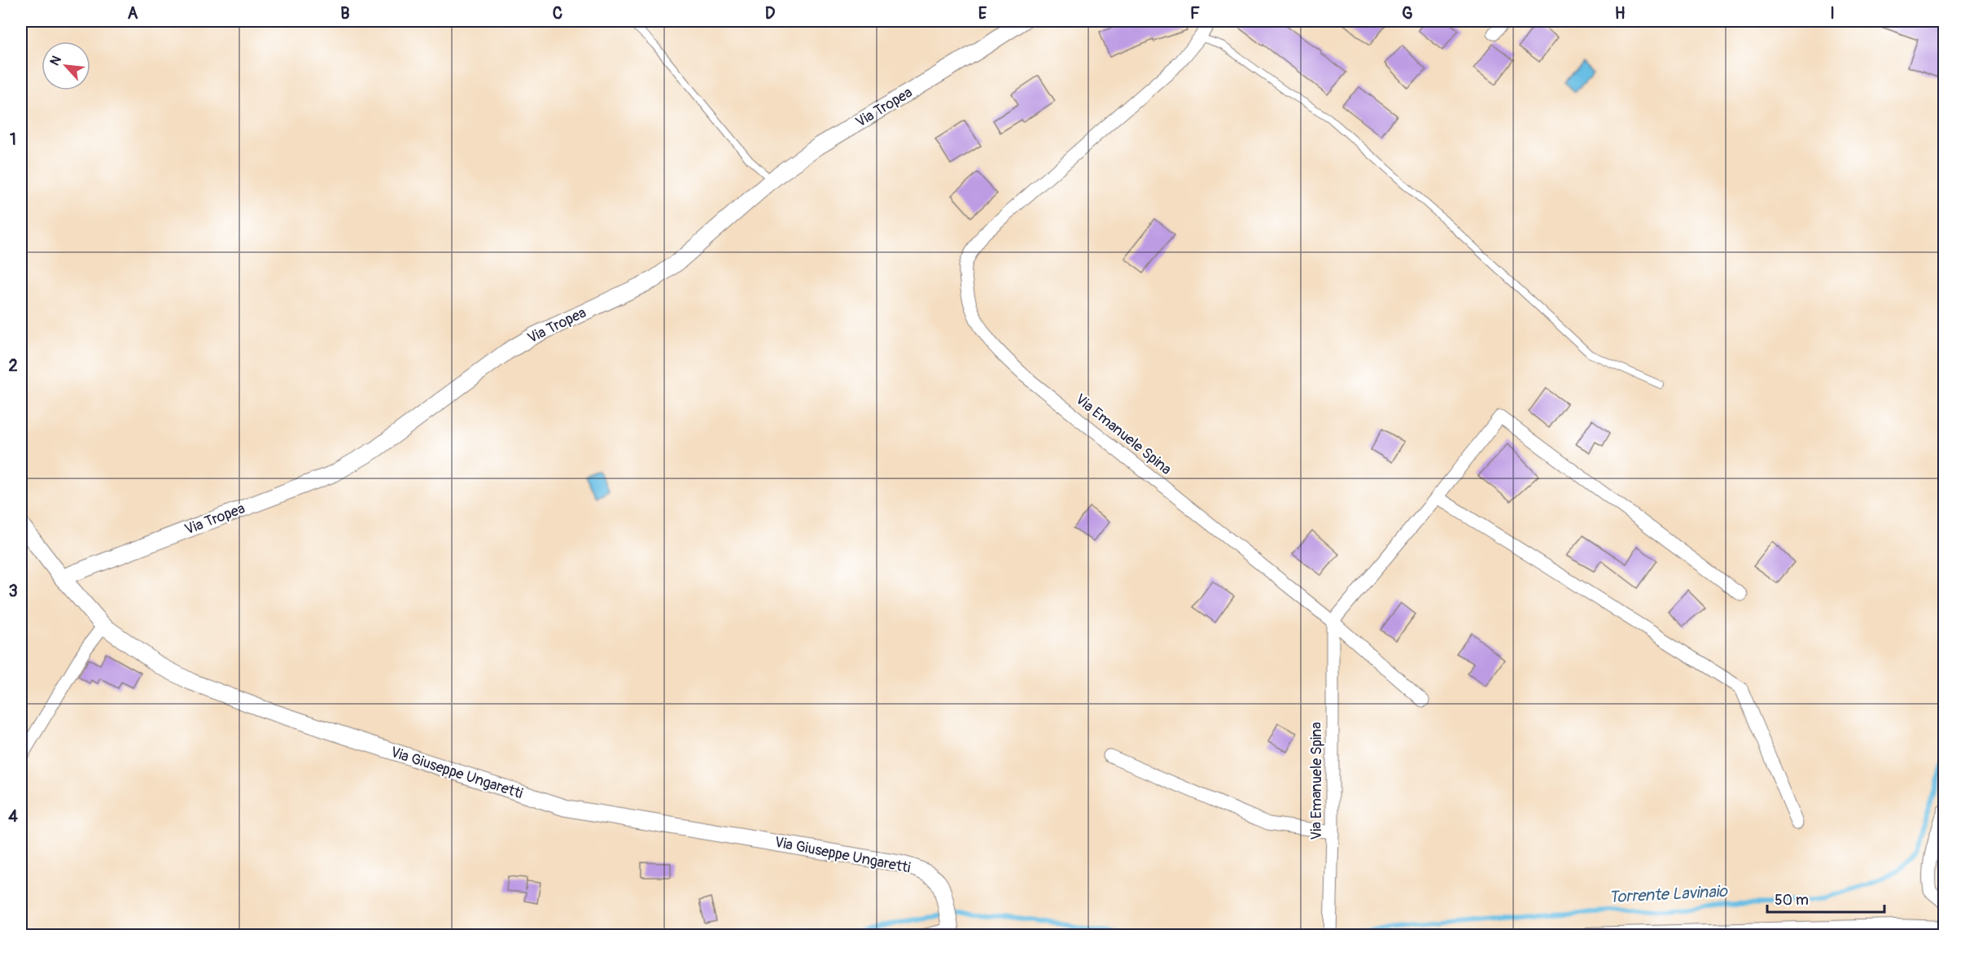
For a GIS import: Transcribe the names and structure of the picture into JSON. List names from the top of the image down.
{
  "streets": {
    "street": ["Via Tropea", "Via Emanuele Spina", "Via Giuseppe Ungaretti"]
  },
  "crossings": [
    ["Via Tropea", "Via Giuseppe Ungaretti"]
  ],
  "water": ["Torrente Lavinaio"],
  "scale_bar": "50 m",
  "north": "top left",
  "grid": {
    "columns": [
      "A",
      "B",
      "C",
      "D",
      "E",
      "F",
      "G",
      "H",
      "I"
    ],
    "rows": [
      "1",
      "2",
      "3",
      "4"
    ]
  }
}
